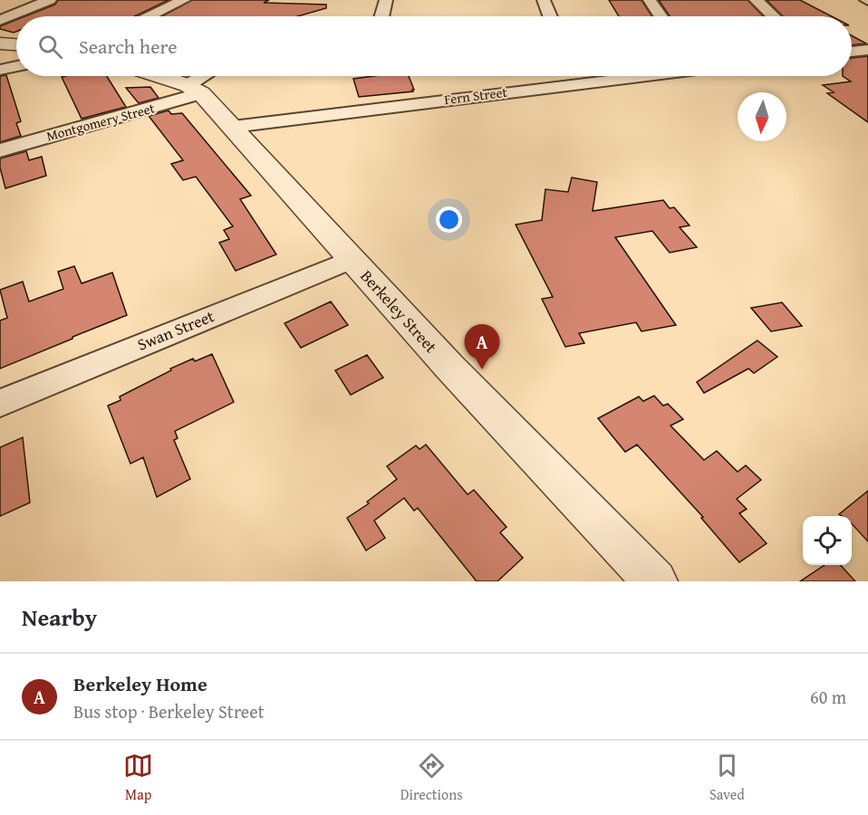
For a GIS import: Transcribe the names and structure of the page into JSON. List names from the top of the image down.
{
  "streets": {
    "street": [
      "Fern Street",
      "Montgomery Street",
      "Berkeley Street",
      "Swan Street"
    ]
  },
  "crossings": [
    ["Fern Street", "Berkeley Street"],
    ["Montgomery Street", "Berkeley Street"],
    ["Berkeley Street", "Swan Street"]
  ],
  "north": "bottom",
  "page": {
    "search": "Search here",
    "pins": "A",
    "heading": "Nearby",
    "list": [
      {
        "mark": "A",
        "name": "Berkeley Home",
        "note": "Bus stop · Berkeley Street",
        "value": "60 m"
      }
    ],
    "nav": ["Map", "Directions", "Saved"]
  }
}
